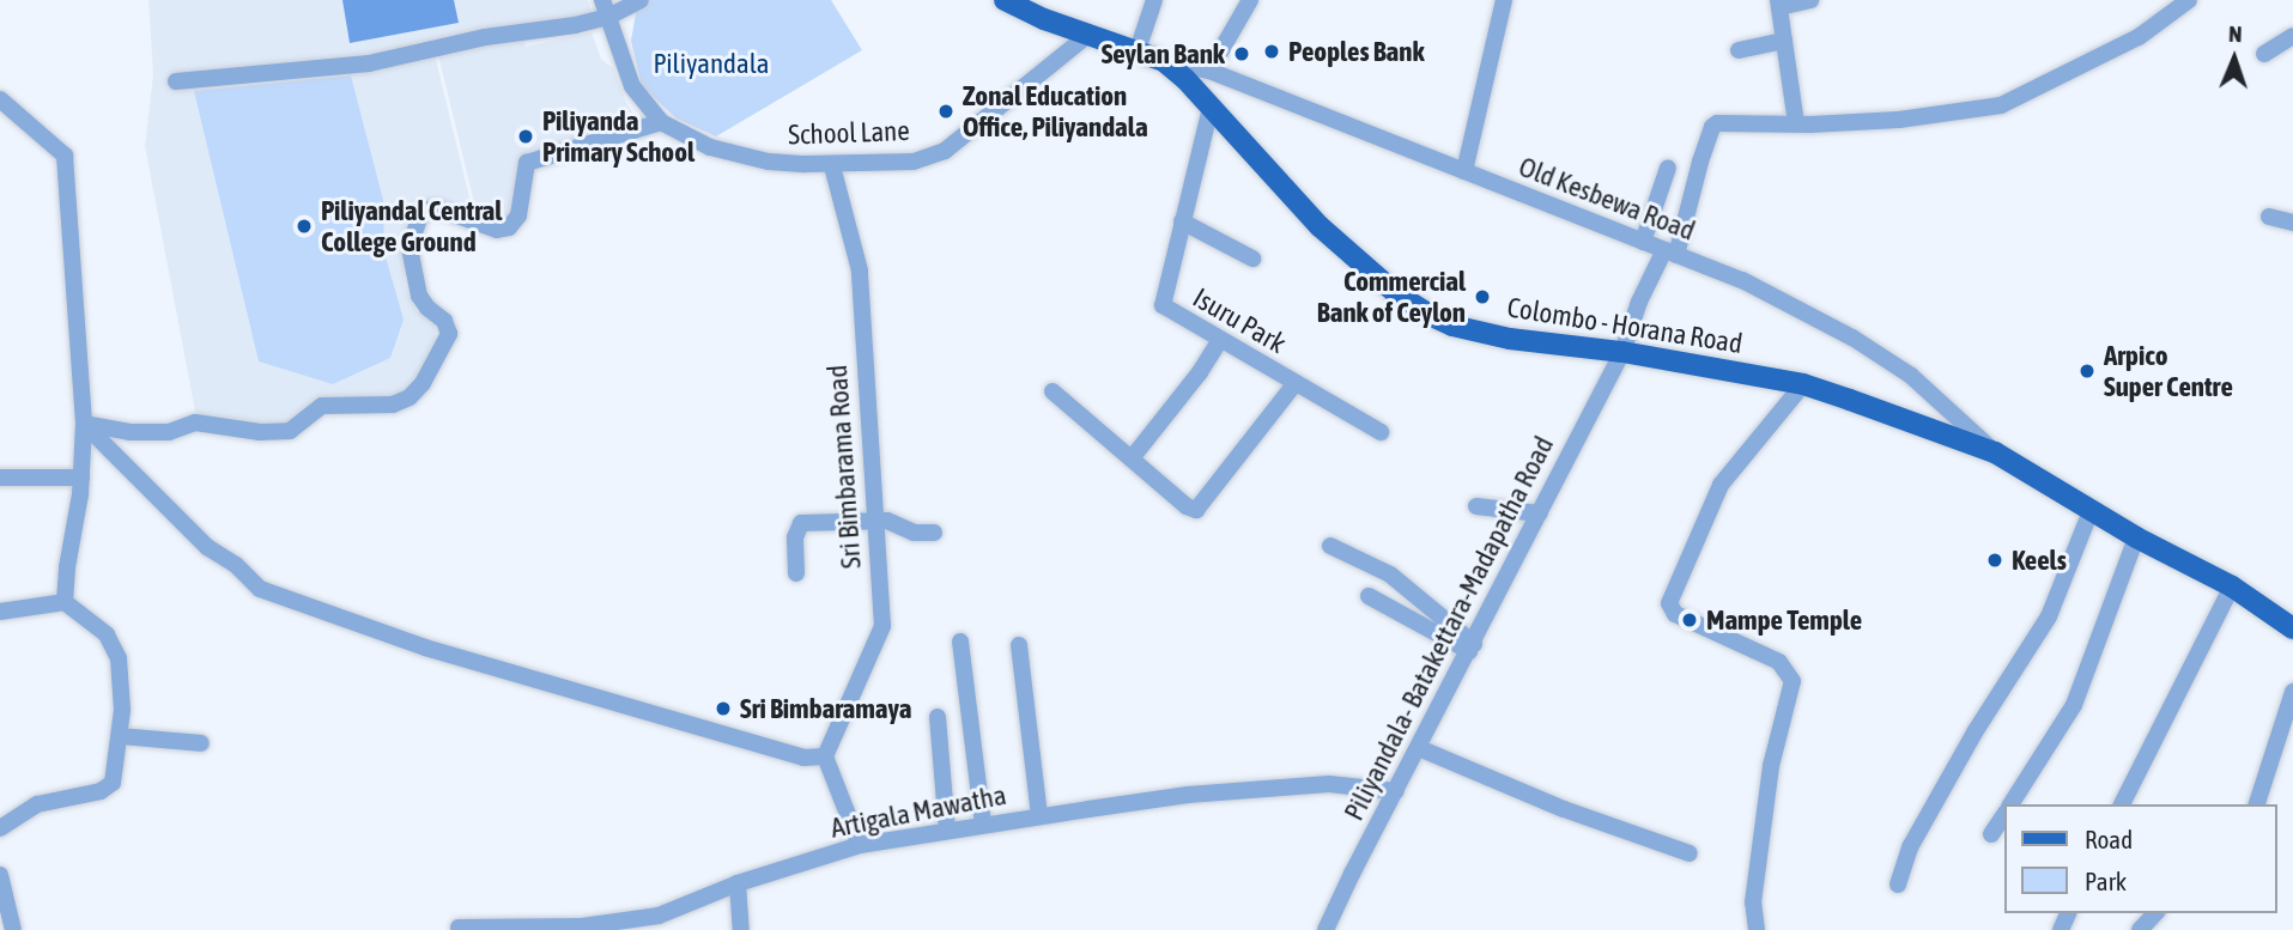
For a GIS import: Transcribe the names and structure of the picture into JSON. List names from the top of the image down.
{
  "streets": {
    "main road": ["Colombo - Horana Road"],
    "street": [
      "School Lane",
      "Old Kesbewa Road",
      "Isuru Park",
      "Sri Bimbarama Road",
      "Piliyandala- Batakettara-Madapatha Road",
      "Artigala Mawatha"
    ]
  },
  "crossings": [
    ["School Lane", "Colombo - Horana Road"],
    ["School Lane", "Sri Bimbarama Road"],
    ["Old Kesbewa Road", "Colombo - Horana Road"],
    ["Old Kesbewa Road", "Piliyandala- Batakettara-Madapatha Road"],
    ["Isuru Park", "Colombo - Horana Road"],
    ["Colombo - Horana Road", "Piliyandala- Batakettara-Madapatha Road"],
    ["Piliyandala- Batakettara-Madapatha Road", "Artigala Mawatha"]
  ],
  "parks": ["Piliyandala"],
  "places": [
    "Peoples Bank",
    "Seylan Bank",
    "Zonal Education Office, Piliyandala",
    "Piliyanda Primary School",
    "Piliyandal Central College Ground",
    "Commercial Bank of Ceylon",
    "Arpico Super Centre",
    "Keels",
    "Mampe Temple",
    "Sri Bimbaramaya"
  ],
  "legend": ["Road", "Park"],
  "north": "top"
}
